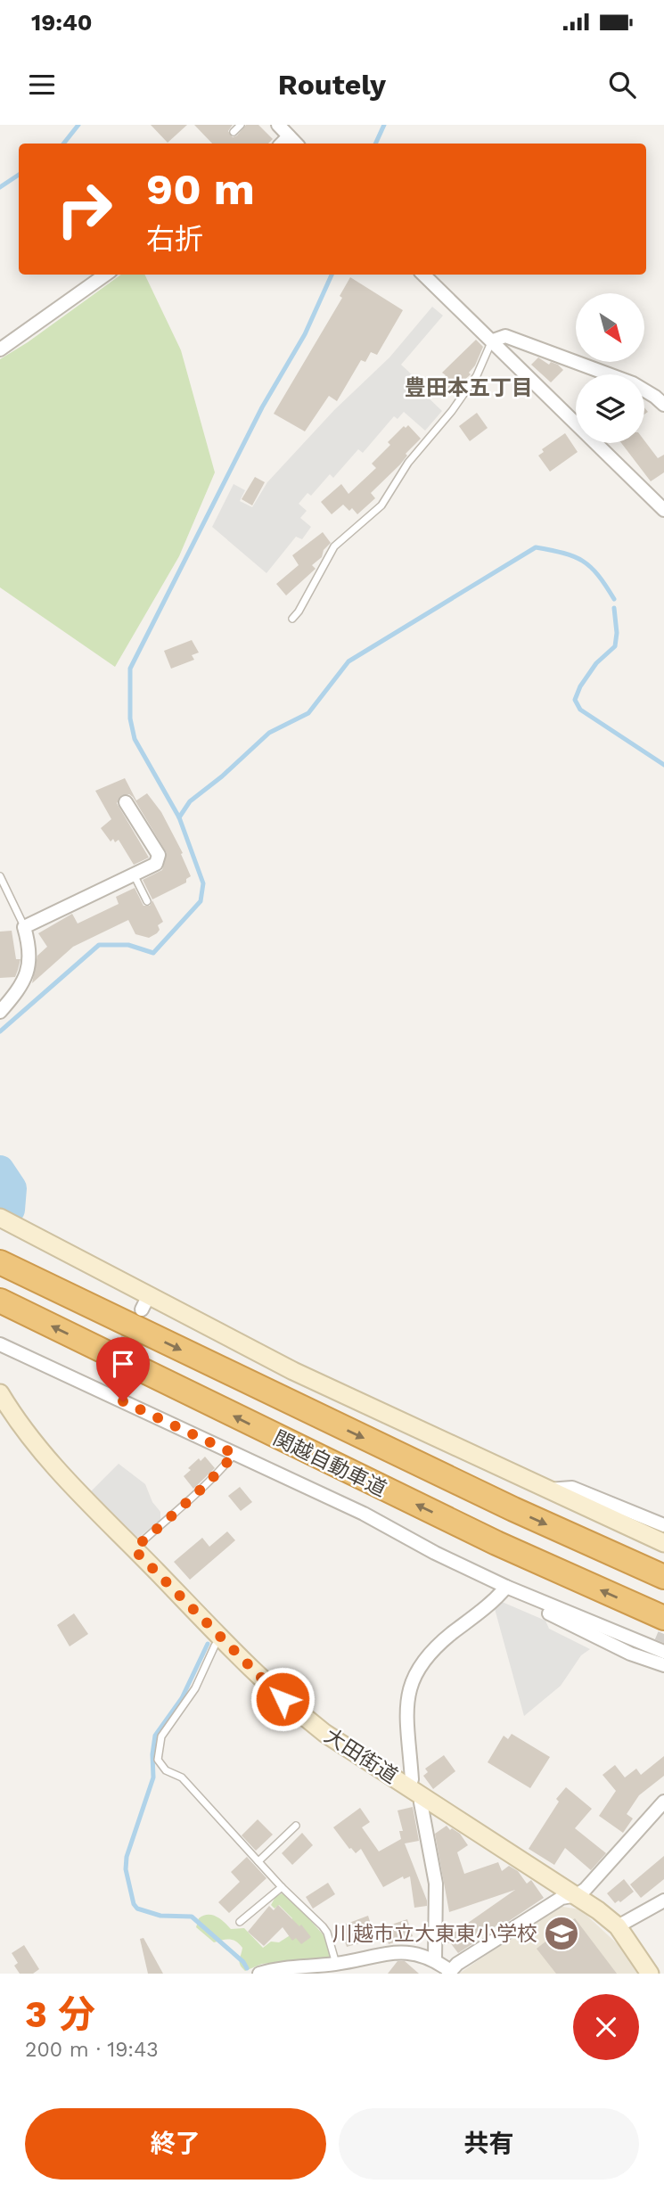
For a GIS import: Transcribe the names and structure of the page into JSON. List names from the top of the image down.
{
  "streets": {
    "highway": ["関越自動車道"],
    "street": ["大田街道"]
  },
  "districts": ["豊田本五丁目"],
  "places": {
    "school or university": ["川越市立大東東小学校"]
  },
  "north": "bottom right",
  "page": {
    "status": "19:40",
    "header": "Routely",
    "turn": ["90 m", "右折"],
    "heading": ["3 分", "200 m · 19:43"],
    "buttons": ["終了", "共有"]
  }
}
